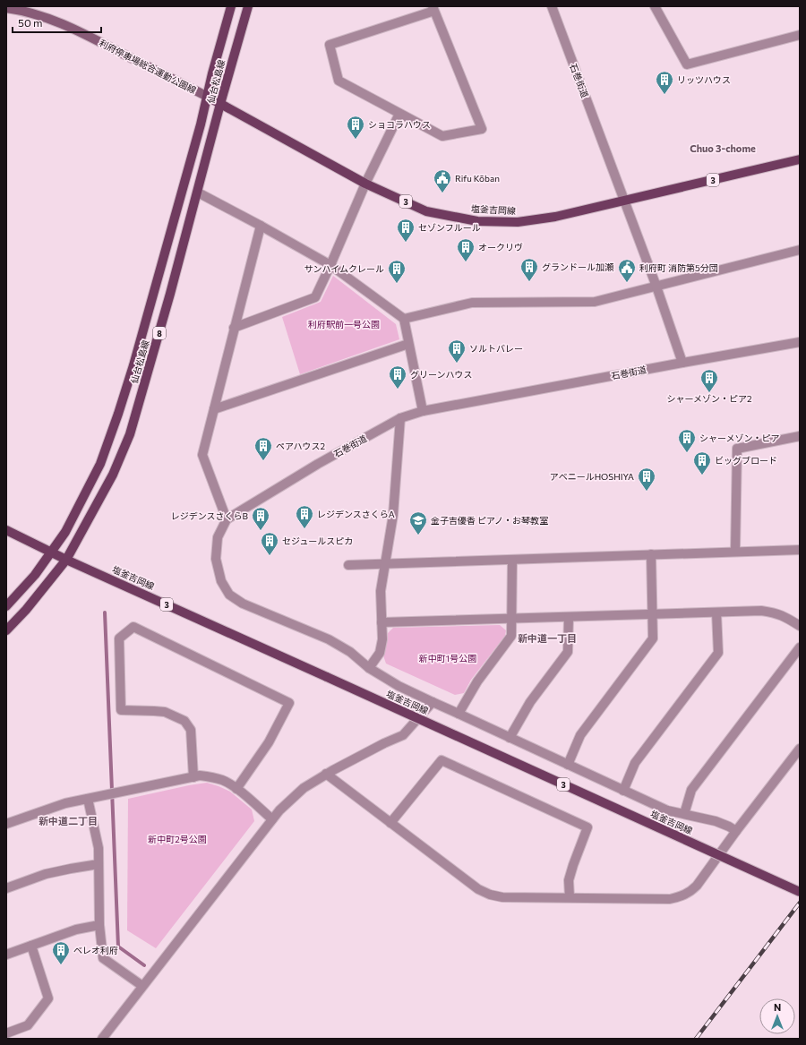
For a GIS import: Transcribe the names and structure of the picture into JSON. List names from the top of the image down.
{
  "streets": {
    "main road": [
      "利府停車場総合運動公園線",
      "仙台松島線",
      "3",
      "塩釜吉岡線",
      "8"
    ],
    "street": ["石巻街道"]
  },
  "crossings": [
    ["利府停車場総合運動公園線", "仙台松島線"],
    ["利府停車場総合運動公園線", "塩釜吉岡線"],
    ["石巻街道", "塩釜吉岡線"],
    ["仙台松島線", "塩釜吉岡線"]
  ],
  "districts": ["Chuo 3-chome", "新中道一丁目", "新中道二丁目"],
  "parks": ["利府駅前一号公園", "新中町1号公園", "新中町2号公園"],
  "places": {
    "building": [
      "リッツハウス",
      "ショコラハウス",
      "セゾンフルール",
      "オークリヴ",
      "グランドール加瀬",
      "サンハイムクレール",
      "ソルトバレー",
      "グリーンハウス",
      "シャーメゾン・ピア2",
      "シャーメゾン・ピア",
      "ペアハウス2",
      "ビッグブロード",
      "アベニールHOSHIYA",
      "レジデンスさくらA",
      "レジデンスさくらB",
      "セジュールスピカ",
      "ベレオ利府"
    ],
    "public building": ["Rifu Kōban", "利府町 消防第5分団"],
    "school or university": ["金子吉優香 ピアノ・お琴教室"]
  },
  "scale_bar": "50 m",
  "north": "top"
}
